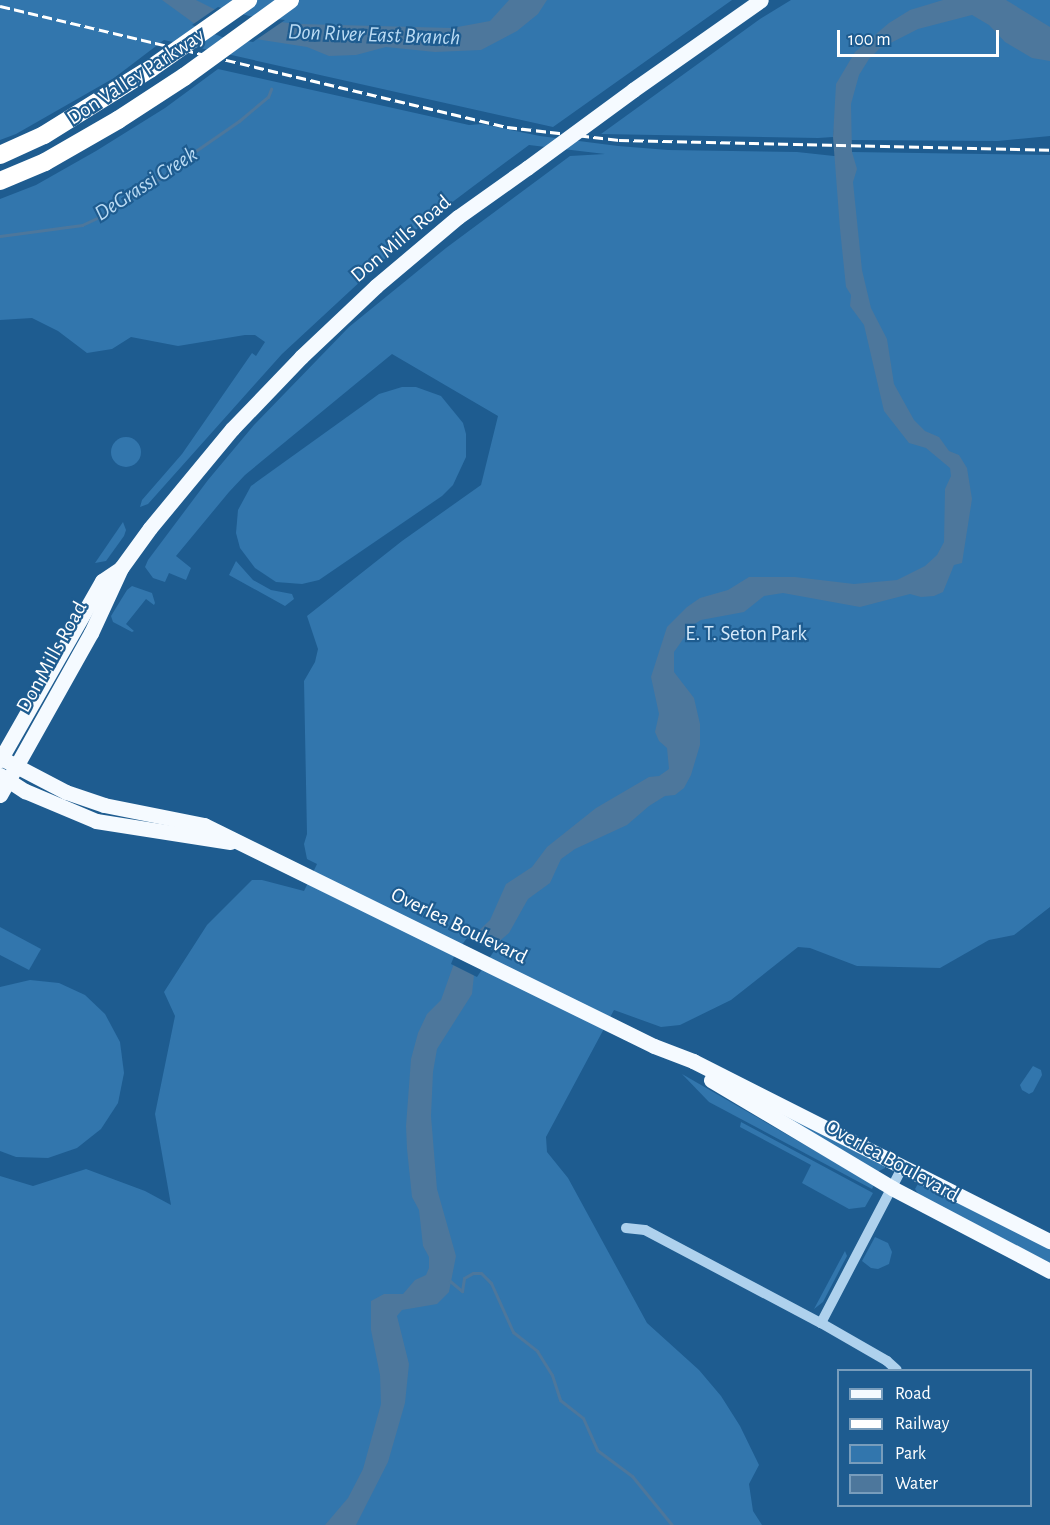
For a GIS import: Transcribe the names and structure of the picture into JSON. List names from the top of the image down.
{
  "streets": {
    "highway": ["Don Valley Parkway"],
    "main road": ["Don Mills Road", "Overlea Boulevard"]
  },
  "crossings": [
    ["Don Mills Road", "Overlea Boulevard"]
  ],
  "water": ["Don River East Branch", "DeGrassi Creek"],
  "parks": ["E. T. Seton Park"],
  "legend": [
    "Road",
    "Railway",
    "Park",
    "Water"
  ],
  "scale_bar": "100 m"
}
